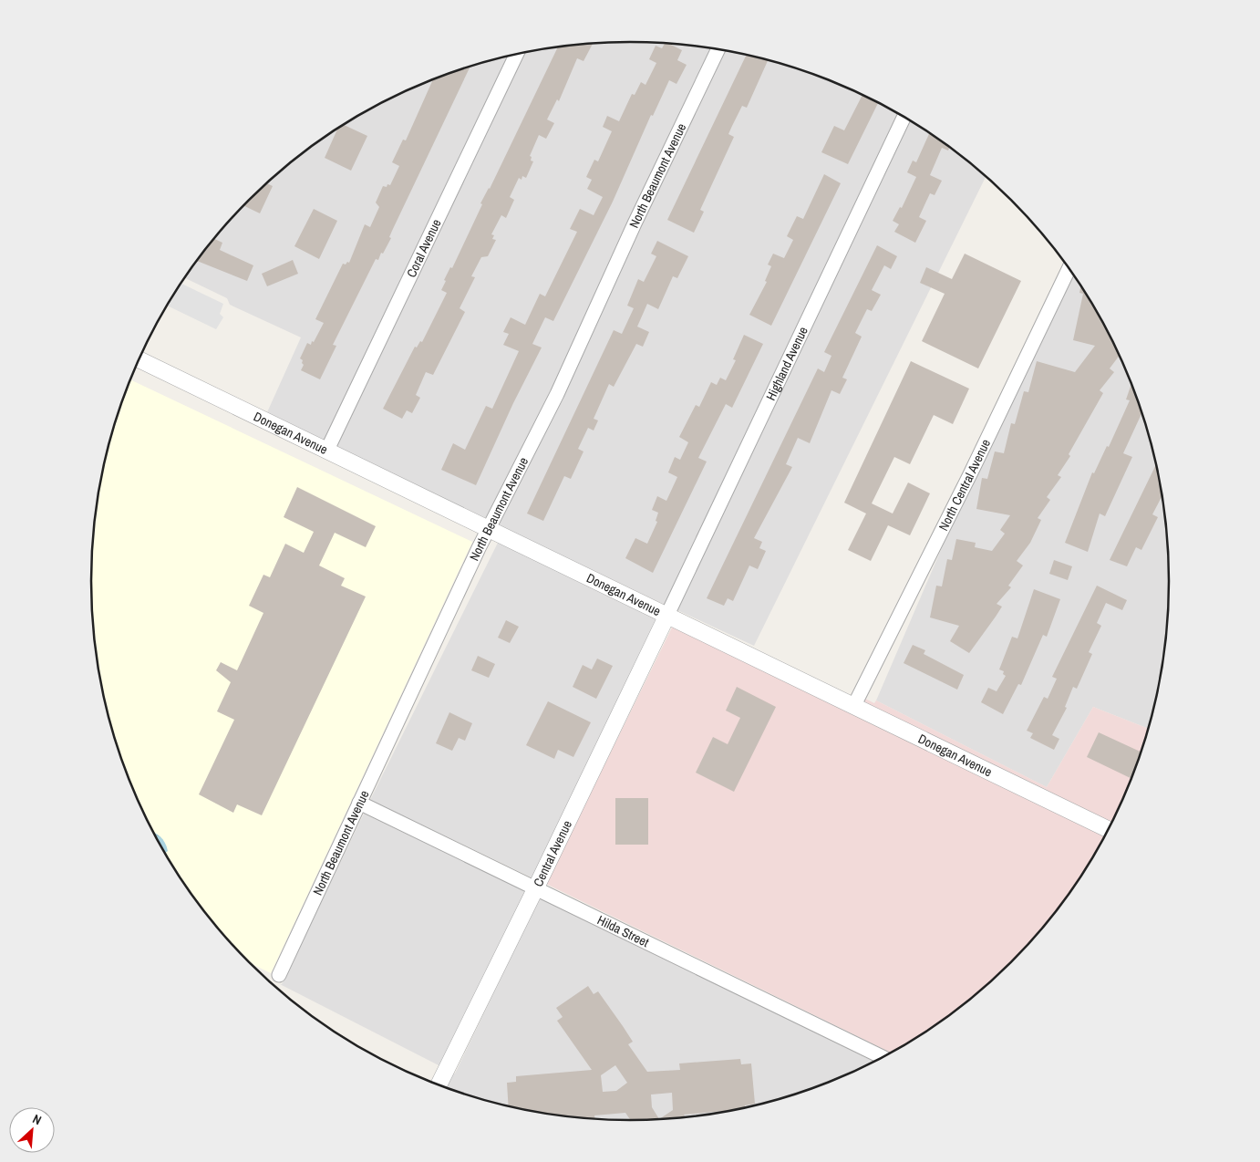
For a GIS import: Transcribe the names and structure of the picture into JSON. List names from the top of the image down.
{
  "streets": {
    "street": [
      "North Beaumont Avenue",
      "Coral Avenue",
      "Highland Avenue",
      "Donegan Avenue",
      "North Central Avenue",
      "Central Avenue",
      "Hilda Street"
    ]
  },
  "crossings": [
    ["North Beaumont Avenue", "Donegan Avenue"],
    ["North Beaumont Avenue", "Hilda Street"],
    ["Coral Avenue", "Donegan Avenue"],
    ["Highland Avenue", "Donegan Avenue"],
    ["Highland Avenue", "Central Avenue"],
    ["Donegan Avenue", "North Central Avenue"],
    ["Donegan Avenue", "Central Avenue"],
    ["Central Avenue", "Hilda Street"]
  ],
  "north": "top right"
}
